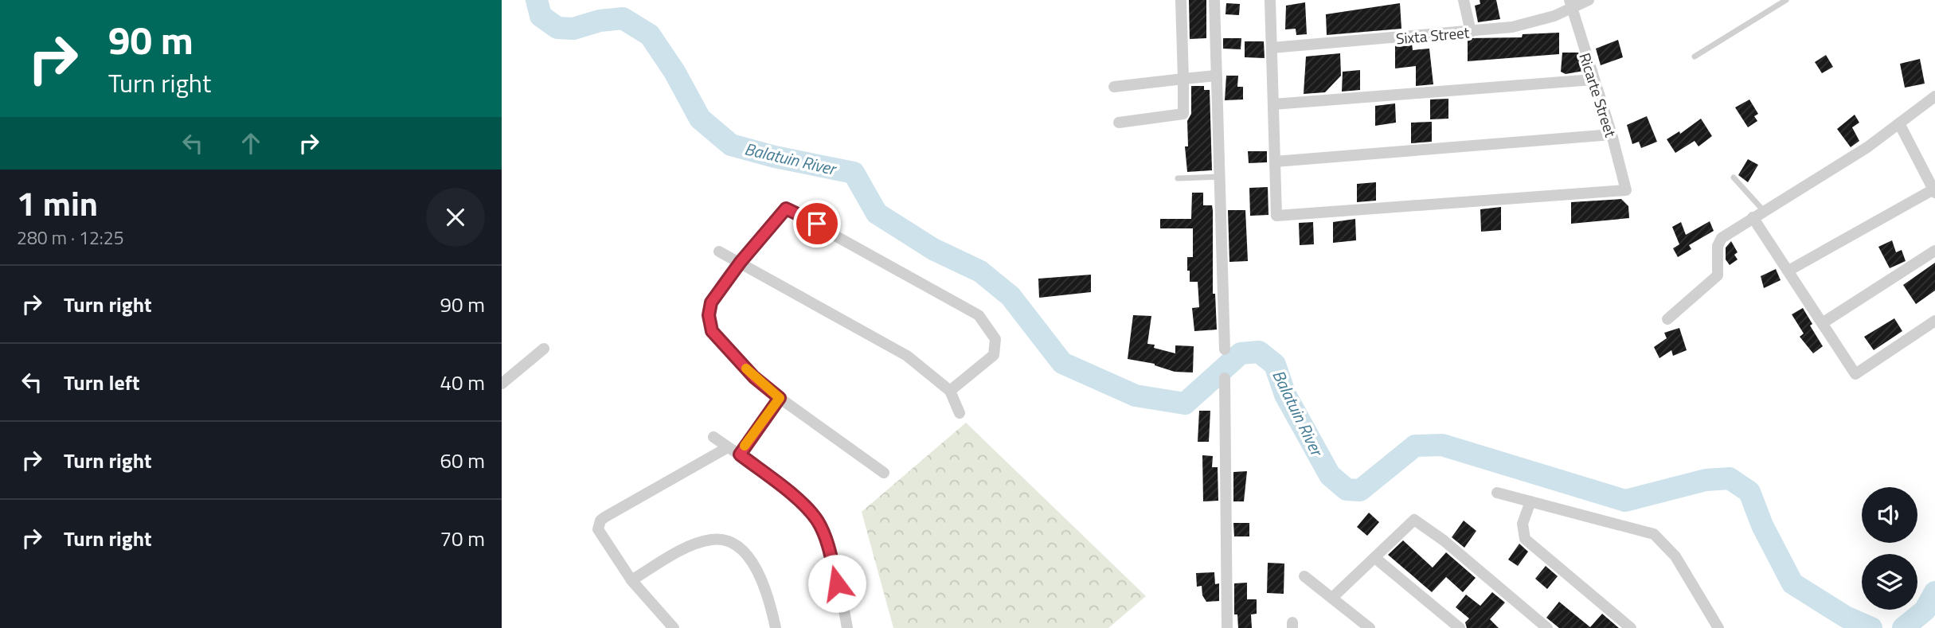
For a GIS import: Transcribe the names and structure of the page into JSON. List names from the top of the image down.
{
  "streets": {
    "street": ["Sixta Street", "Ricarte Street"]
  },
  "crossings": [
    ["Sixta Street", "Ricarte Street"]
  ],
  "water": ["Balatuin River"],
  "page": {
    "turn": ["90 m", "Turn right"],
    "heading": ["1 min", "280 m · 12:25"],
    "list": [
      {
        "name": "Turn right",
        "value": "90 m"
      },
      {
        "name": "Turn left",
        "value": "40 m"
      },
      {
        "name": "Turn right",
        "value": "60 m"
      },
      {
        "name": "Turn right",
        "value": "70 m"
      }
    ]
  }
}
